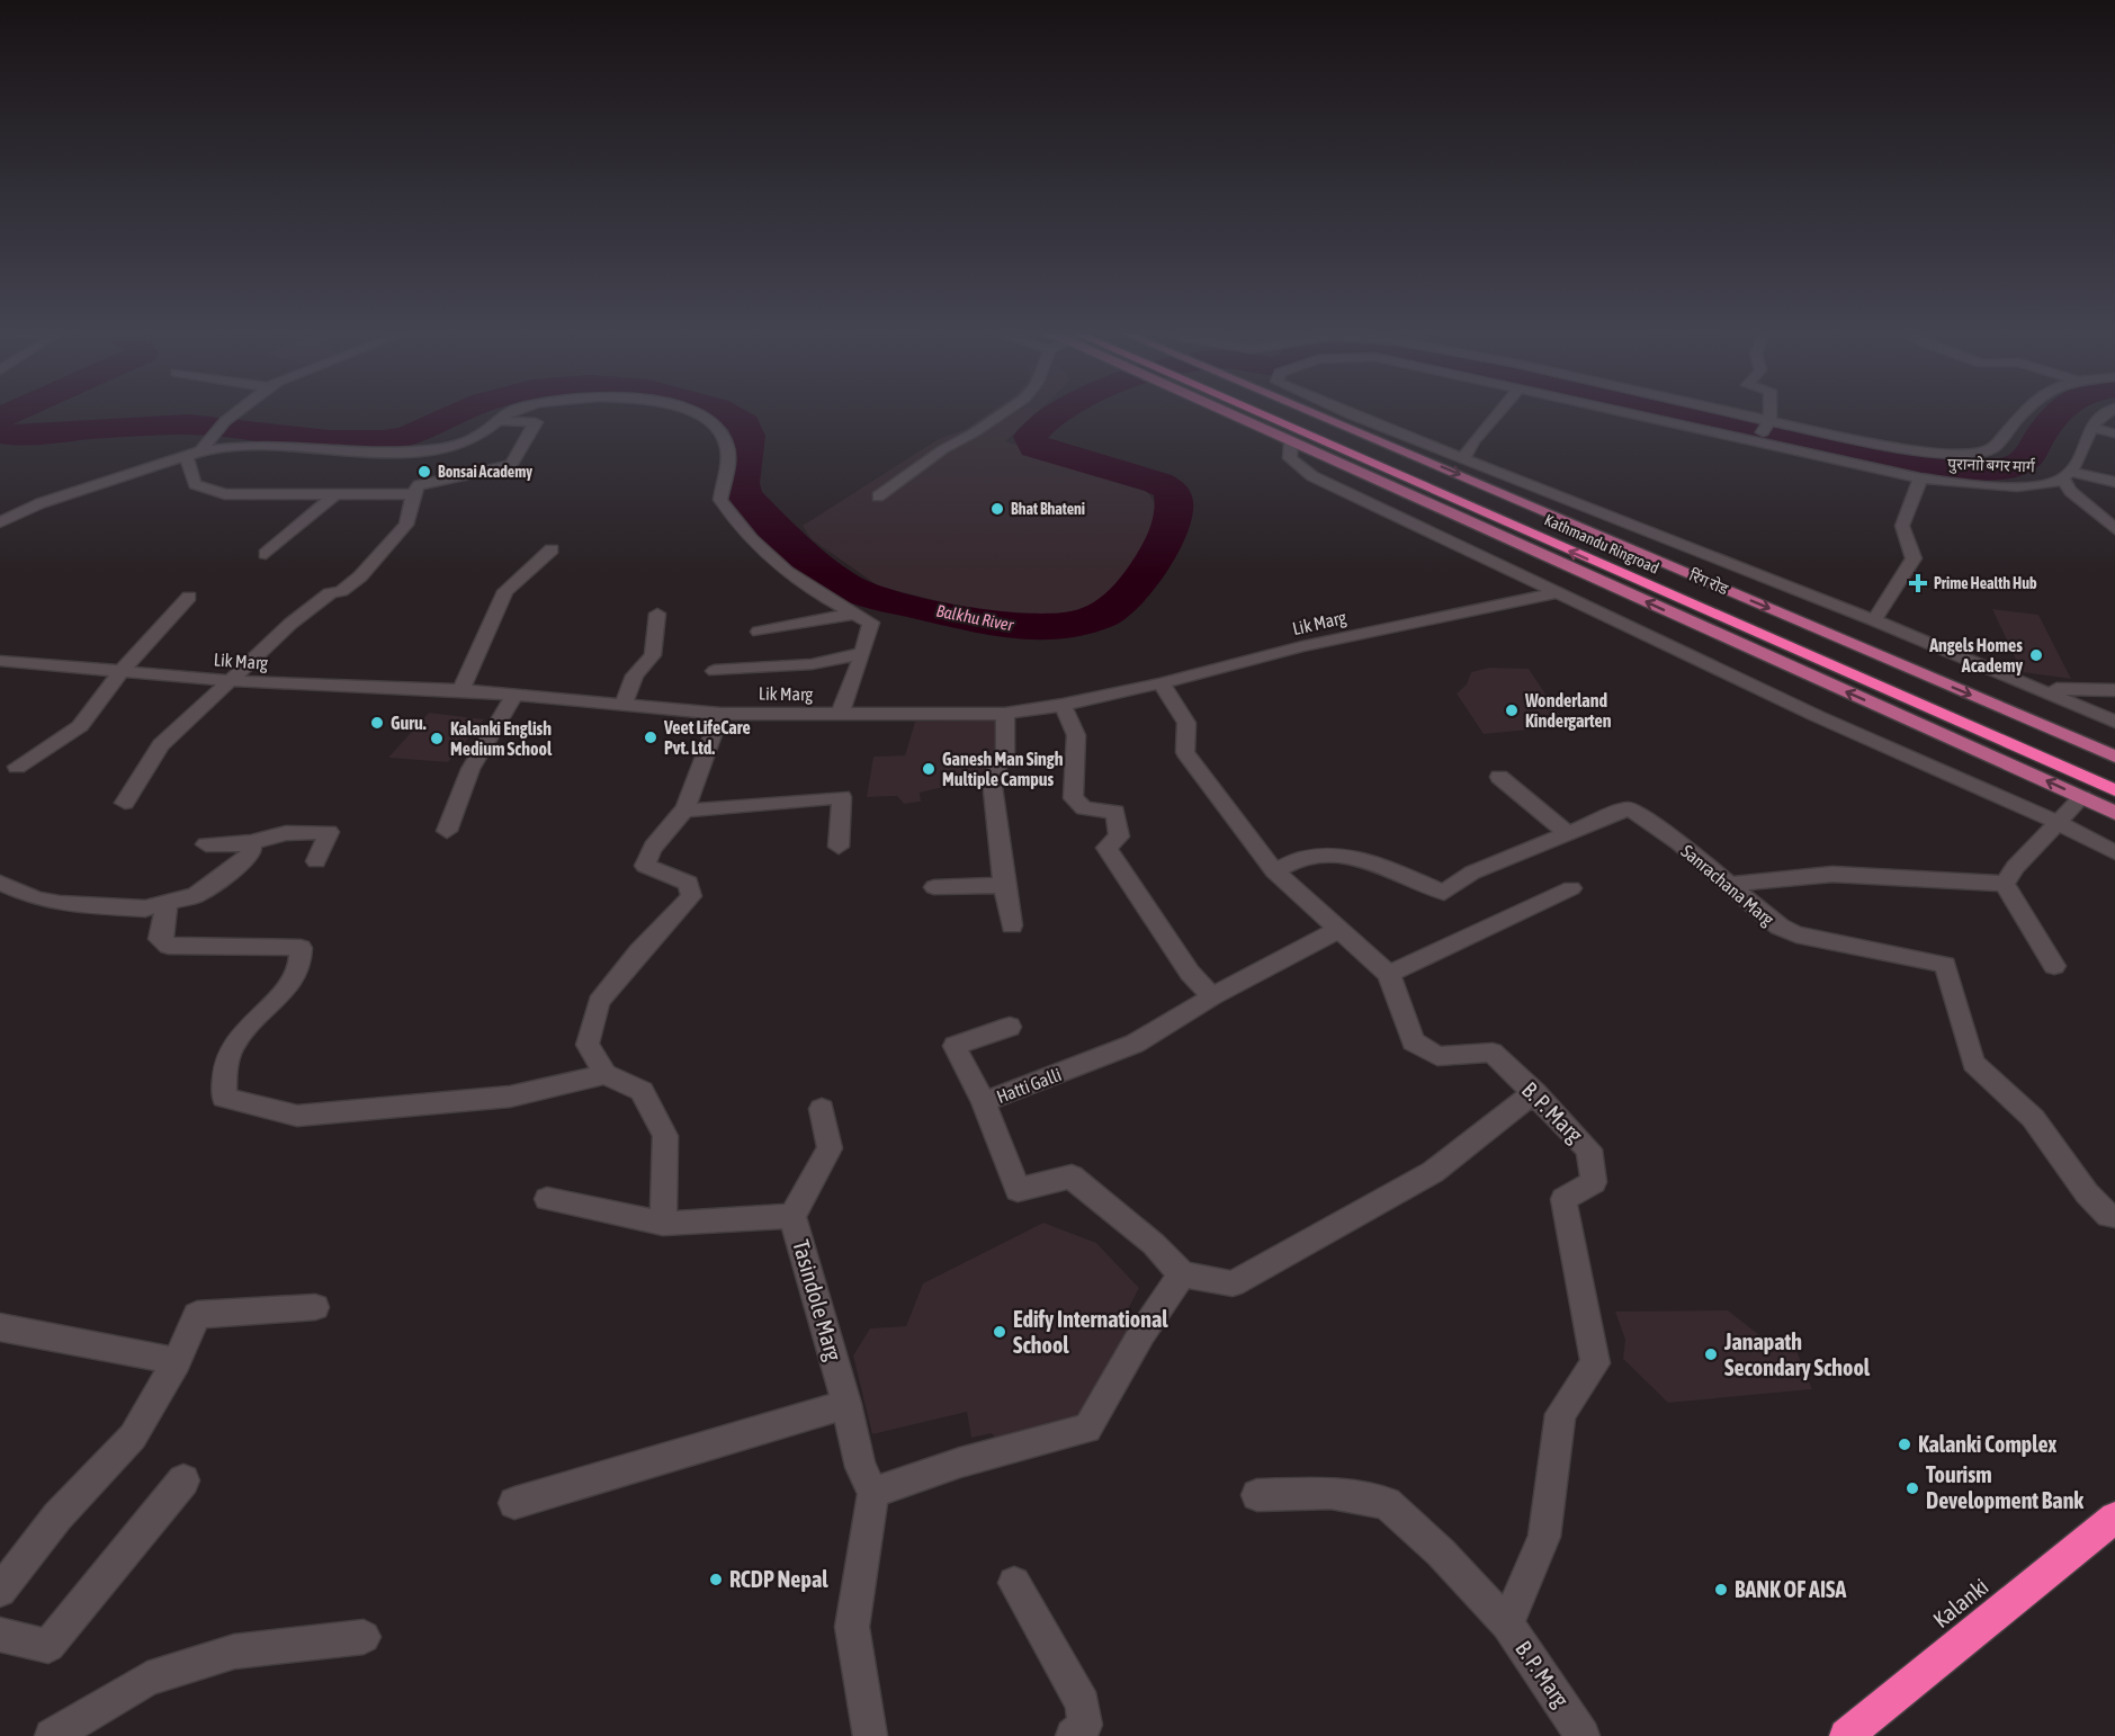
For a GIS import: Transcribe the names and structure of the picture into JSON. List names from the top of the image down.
{
  "streets": {
    "highway": ["Kathmandu Ringroad", "Kalanki"],
    "main road": ["रिंग रोड"],
    "street": [
      "पुरानाो बगर मार्ग",
      "Lik Marg",
      "Sanrachana Marg",
      "Hatti Galli",
      "B. P. Marg",
      "Tasindole Marg"
    ]
  },
  "crossings": [
    ["Lik Marg", "B. P. Marg"],
    ["Sanrachana Marg", "B. P. Marg"],
    ["Hatti Galli", "B. P. Marg"]
  ],
  "water": ["Balkhu River"],
  "places": {
    "other": [
      "Bonsai Academy",
      "Bhat Bhateni",
      "Angels Homes Academy",
      "Wonderland Kindergarten",
      "Guru.",
      "Veet LifeCare Pvt. Ltd.",
      "Kalanki English Medium School",
      "Ganesh Man Singh Multiple Campus",
      "Edify International School",
      "Janapath Secondary School",
      "Kalanki Complex",
      "Tourism Development Bank",
      "RCDP Nepal",
      "BANK OF AISA"
    ],
    "health": ["Prime Health Hub"]
  }
}
